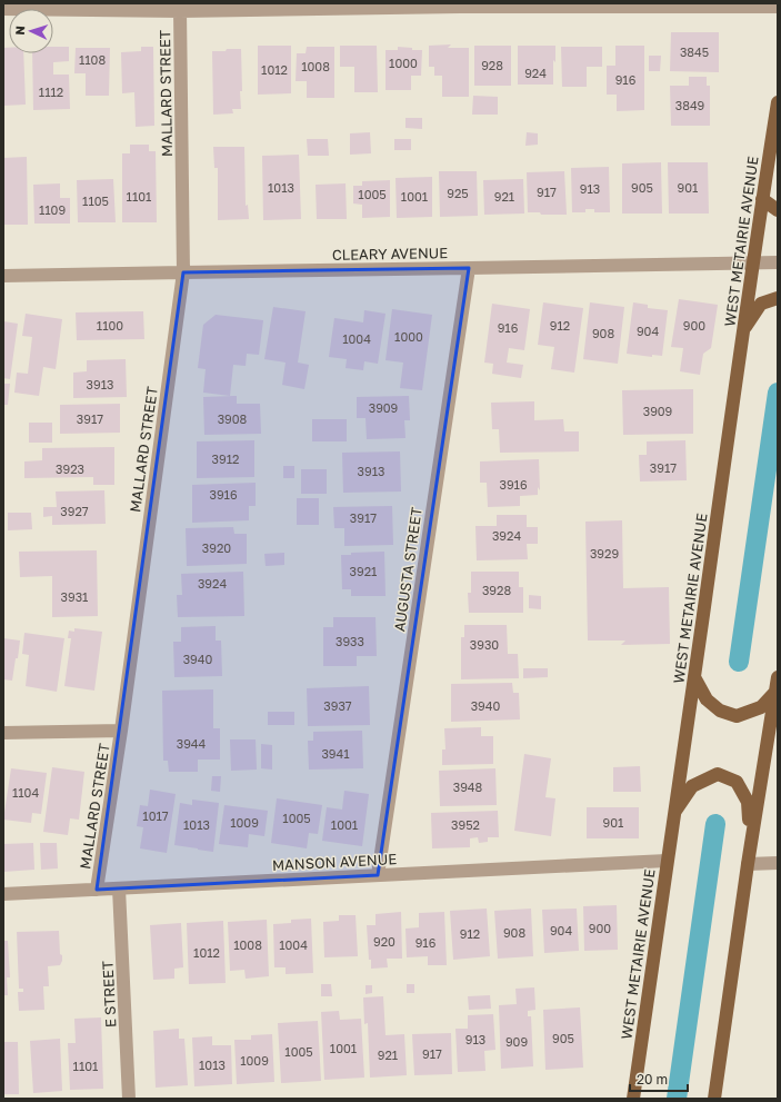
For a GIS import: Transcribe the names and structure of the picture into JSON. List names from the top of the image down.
{
  "streets": {
    "main road": ["WEST METAIRIE AVENUE"],
    "street": [
      "MALLARD STREET",
      "CLEARY AVENUE",
      "AUGUSTA STREET",
      "MANSON AVENUE",
      "E STREET"
    ]
  },
  "crossings": [
    ["MALLARD STREET", "CLEARY AVENUE"],
    ["MALLARD STREET", "MANSON AVENUE"],
    ["WEST METAIRIE AVENUE", "CLEARY AVENUE"],
    ["WEST METAIRIE AVENUE", "MANSON AVENUE"],
    ["CLEARY AVENUE", "AUGUSTA STREET"],
    ["AUGUSTA STREET", "MANSON AVENUE"],
    ["MANSON AVENUE", "E STREET"]
  ],
  "house_numbers": [
    "3845",
    "1108",
    "1000",
    "928",
    "1008",
    "1012",
    "924",
    "916",
    "1112",
    "3849",
    "1013",
    "905",
    "901",
    "913",
    "917",
    "925",
    "1005",
    "1101",
    "1001",
    "921",
    "1105",
    "1109",
    "1100",
    "912",
    "900",
    "916",
    "904",
    "908",
    "1000",
    "1004",
    "3913",
    "3909",
    "3909",
    "3917",
    "3908",
    "3912",
    "3917",
    "3923",
    "3913",
    "3916",
    "3916",
    "3927",
    "3917",
    "3924",
    "3920",
    "3929",
    "3921",
    "3924",
    "3928",
    "3931",
    "3933",
    "3930",
    "3940",
    "3937",
    "3940",
    "3944",
    "3941",
    "3948",
    "1104",
    "1017",
    "1005",
    "1009",
    "901",
    "1013",
    "1001",
    "3952",
    "900",
    "904",
    "908",
    "912",
    "920",
    "916",
    "1008",
    "1004",
    "1012",
    "905",
    "913",
    "909",
    "1001",
    "1005",
    "917",
    "921",
    "1009",
    "1013",
    "1101"
  ],
  "scale_bar": "20 m",
  "north": "left"
}
